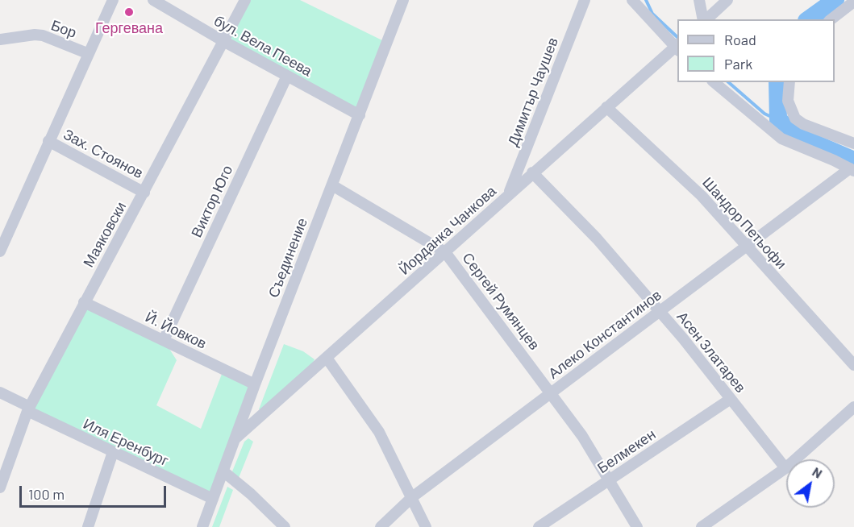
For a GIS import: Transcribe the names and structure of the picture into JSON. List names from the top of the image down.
{
  "streets": {
    "street": [
      "Бор",
      "бул. Вела Пеева",
      "Димитър Чаушев",
      "Зах. Стоянов",
      "Виктор Юго",
      "Шандор Петьофи",
      "Йорданка Чанкова",
      "Маяковски",
      "Съединение",
      "Сергей Румянцев",
      "Й. Йовков",
      "Алеко Константинов",
      "Асен Златарев",
      "Иля Еренбург",
      "Белмекен"
    ]
  },
  "crossings": [
    ["бул. Вела Пеева", "Виктор Юго"],
    ["бул. Вела Пеева", "Маяковски"],
    ["бул. Вела Пеева", "Съединение"],
    ["Димитър Чаушев", "Йорданка Чанкова"],
    ["Зах. Стоянов", "Маяковски"],
    ["Виктор Юго", "Й. Йовков"],
    ["Шандор Петьофи", "Йорданка Чанкова"],
    ["Шандор Петьофи", "Алеко Константинов"],
    ["Йорданка Чанкова", "Съединение"],
    ["Йорданка Чанкова", "Сергей Румянцев"],
    ["Йорданка Чанкова", "Асен Златарев"],
    ["Маяковски", "Й. Йовков"],
    ["Маяковски", "Иля Еренбург"],
    ["Съединение", "Сергей Румянцев"],
    ["Съединение", "Й. Йовков"],
    ["Съединение", "Иля Еренбург"],
    ["Сергей Румянцев", "Алеко Константинов"],
    ["Сергей Румянцев", "Белмекен"],
    ["Алеко Константинов", "Асен Златарев"],
    ["Асен Златарев", "Белмекен"]
  ],
  "places": ["Гергевана"],
  "legend": ["Road", "Park"],
  "scale_bar": "100 m",
  "north": "top right"
}
